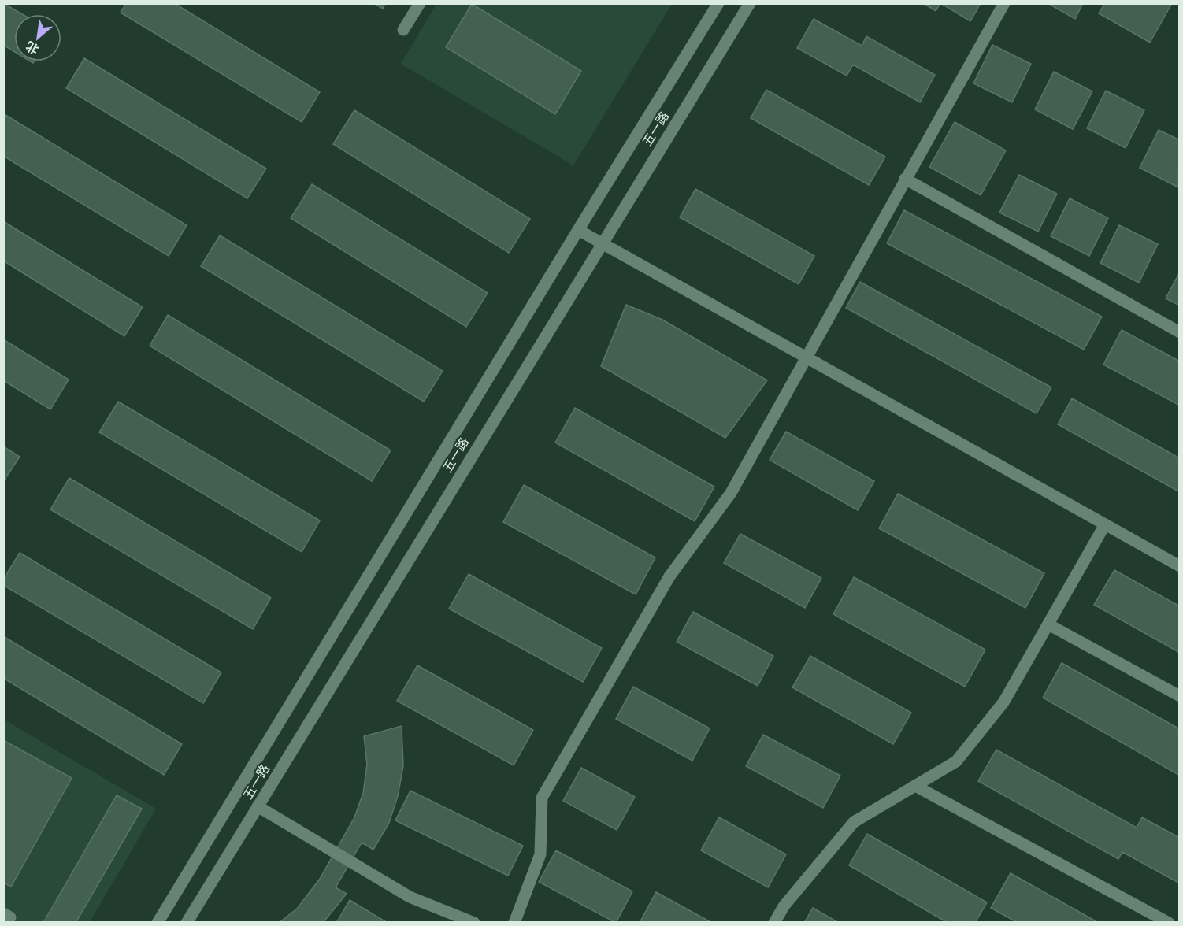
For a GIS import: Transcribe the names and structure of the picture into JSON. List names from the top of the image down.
{
  "streets": {
    "street": ["五一路"]
  },
  "north": "bottom left"
}
